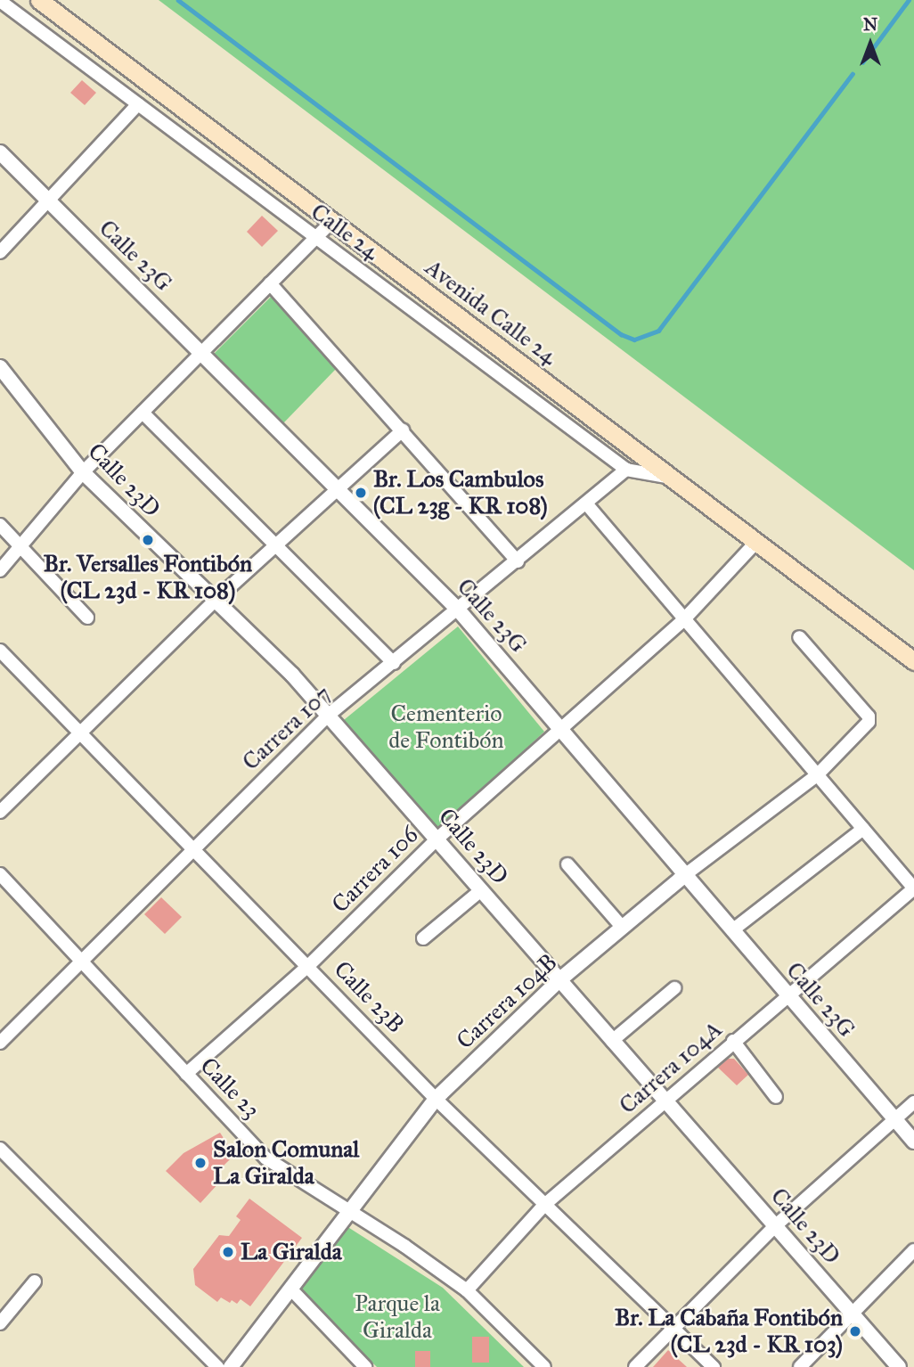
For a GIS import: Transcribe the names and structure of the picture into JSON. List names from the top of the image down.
{
  "streets": {
    "main road": ["Avenida Calle 24"],
    "street": [
      "Calle 24",
      "Calle 23G",
      "Calle 23D",
      "Carrera 107",
      "Carrera 106",
      "Calle 23B",
      "Carrera 104B",
      "Carrera 104A",
      "Calle 23"
    ]
  },
  "crossings": [
    ["Calle 24", "Avenida Calle 24"],
    ["Calle 24", "Carrera 107"],
    ["Calle 23G", "Carrera 107"],
    ["Calle 23G", "Carrera 106"],
    ["Calle 23G", "Carrera 104B"],
    ["Calle 23G", "Carrera 104A"],
    ["Avenida Calle 24", "Carrera 106"],
    ["Calle 23D", "Carrera 107"],
    ["Calle 23D", "Carrera 106"],
    ["Calle 23D", "Carrera 104B"],
    ["Calle 23D", "Carrera 104A"],
    ["Carrera 107", "Calle 23B"],
    ["Carrera 107", "Calle 23"],
    ["Carrera 106", "Calle 23B"],
    ["Carrera 106", "Calle 23"],
    ["Calle 23B", "Carrera 104B"],
    ["Calle 23B", "Carrera 104A"],
    ["Carrera 104B", "Calle 23"],
    ["Carrera 104A", "Calle 23"]
  ],
  "parks": ["Cementerio de Fontibón", "Parque la Giralda"],
  "places": [
    "Br. Los Cambulos (CL 23g - KR 108)",
    "Br. Versalles Fontibón (CL 23d - KR 108)",
    "Salon Comunal La Giralda",
    "La Giralda",
    "Br. La Cabaña Fontibón (CL 23d - KR 103)"
  ],
  "north": "top"
}
